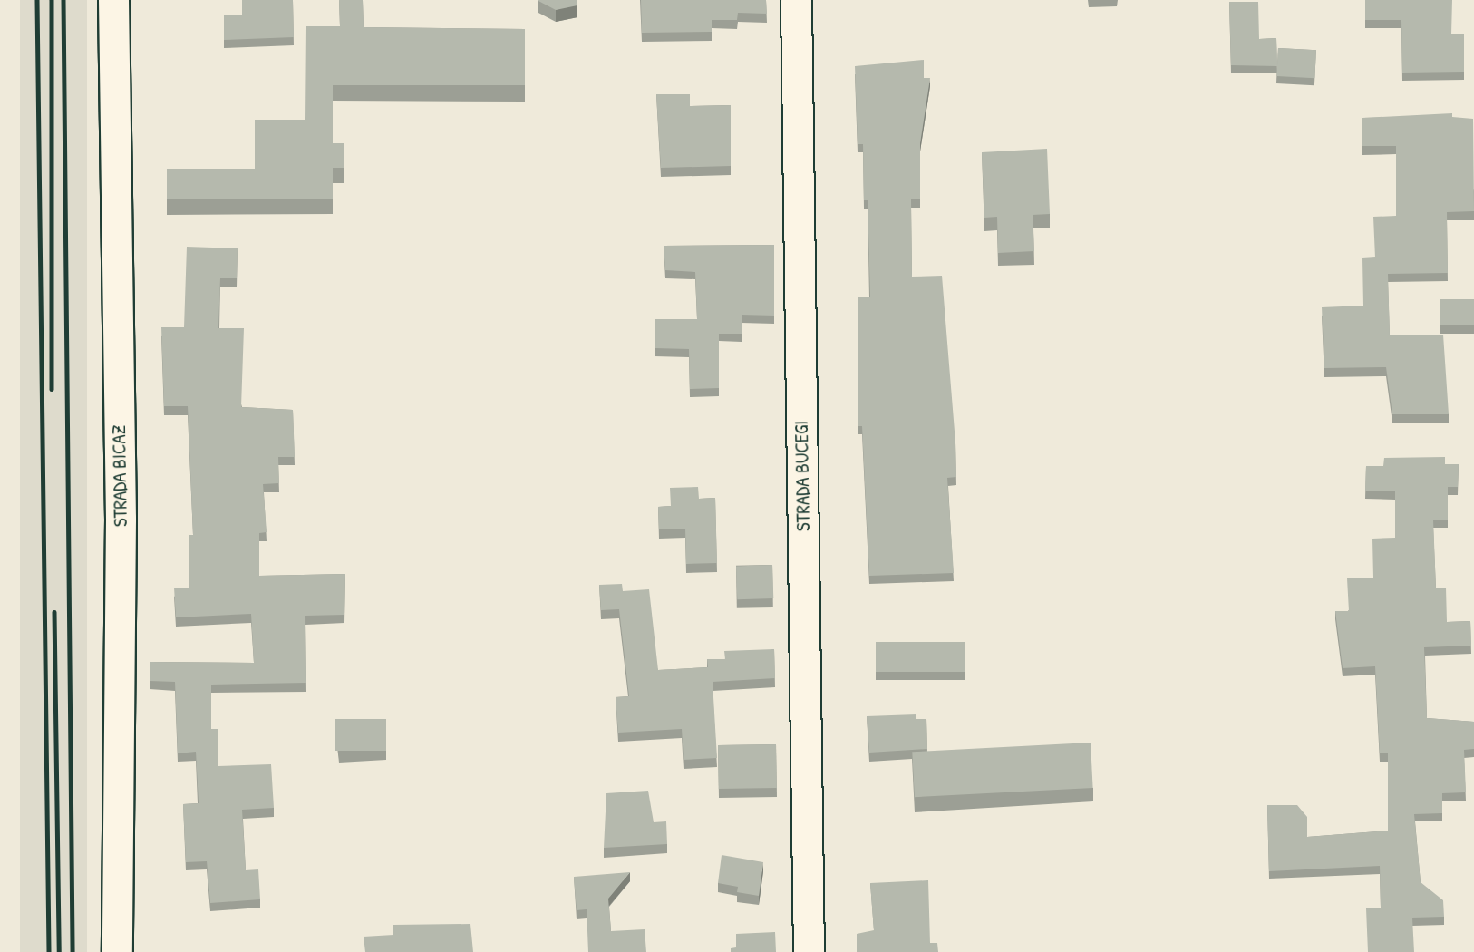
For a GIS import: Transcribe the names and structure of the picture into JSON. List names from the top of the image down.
{
  "streets": {
    "street": ["STRADA BICAZ", "STRADA BUCEGI"]
  }
}
